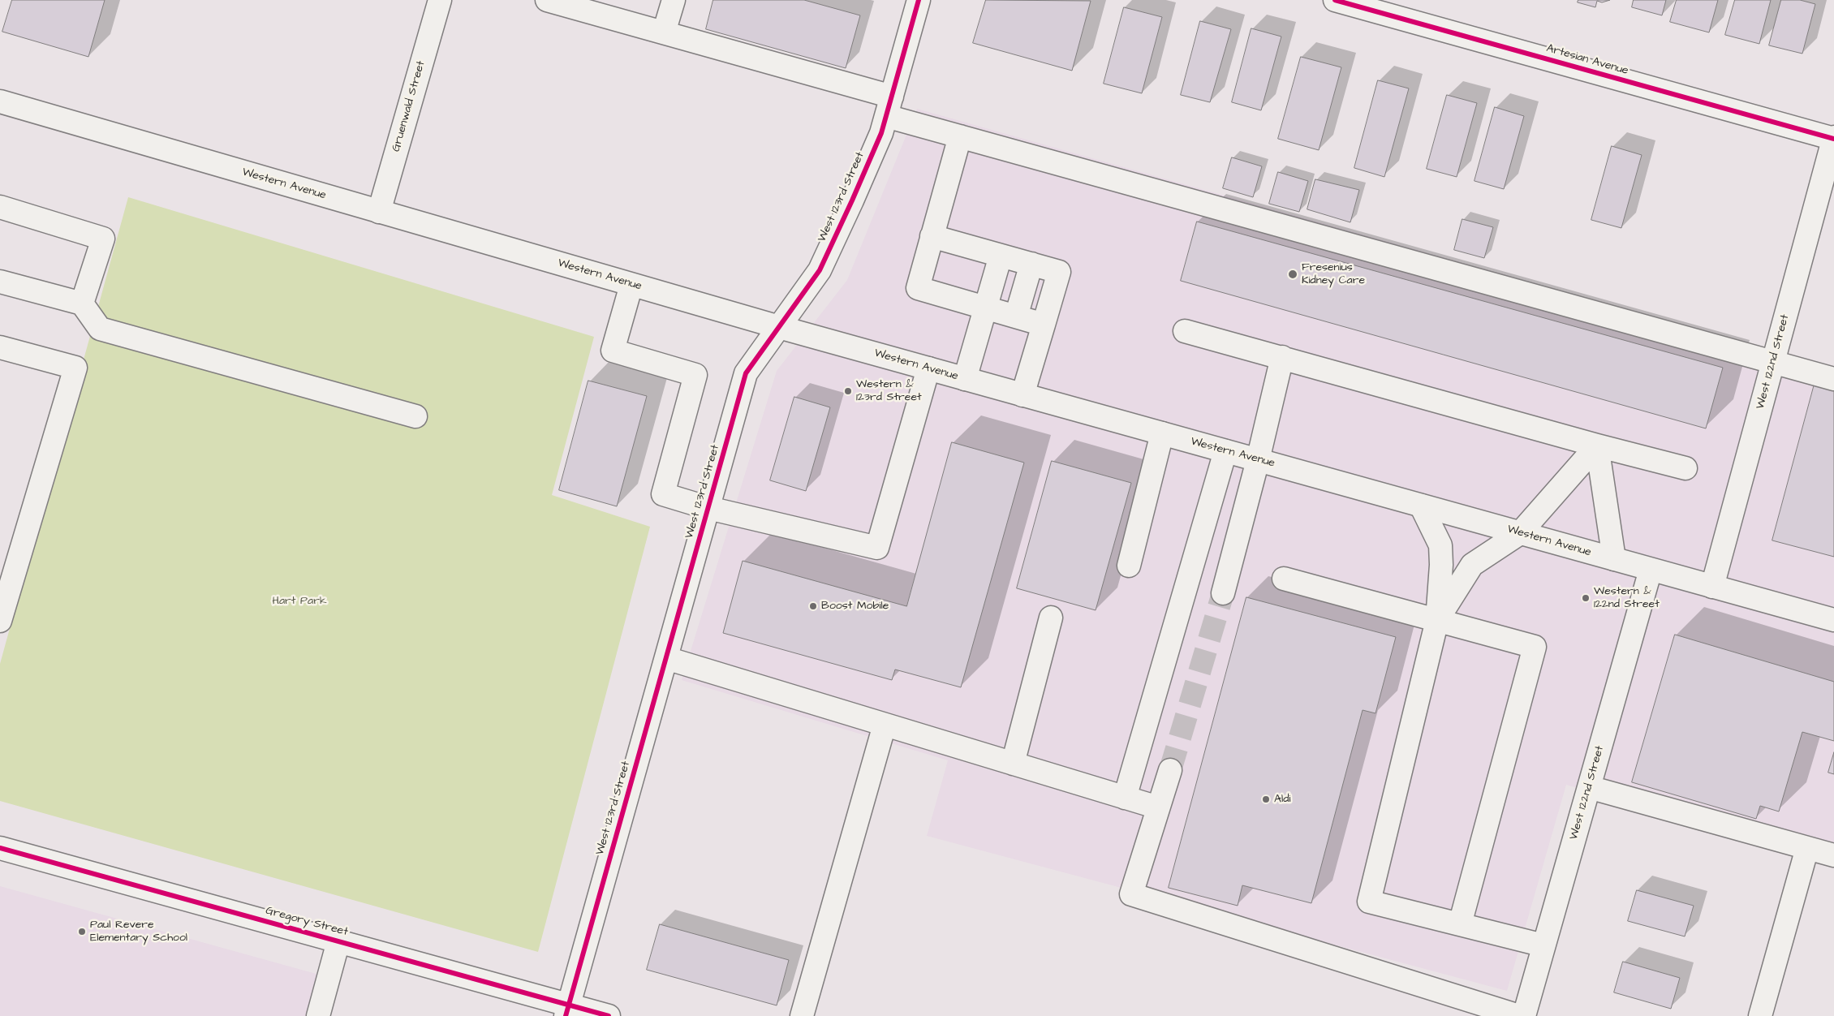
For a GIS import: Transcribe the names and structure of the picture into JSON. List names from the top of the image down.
{
  "streets": {
    "street": [
      "Artesian Avenue",
      "Gruenwald Street",
      "Western Avenue",
      "West 123rd Street",
      "West 122nd Street",
      "Gregory Street"
    ]
  },
  "crossings": [
    ["Artesian Avenue", "West 122nd Street"],
    ["Gruenwald Street", "Western Avenue"],
    ["Western Avenue", "West 123rd Street"],
    ["Western Avenue", "West 122nd Street"],
    ["West 123rd Street", "Gregory Street"]
  ],
  "parks": ["Hart Park"],
  "places": [
    "Fresenius Kidney Care",
    "Western & 123rd Street",
    "Western & 122nd Street",
    "Boost Mobile",
    "Aldi",
    "Paul Revere Elementary School"
  ]
}
